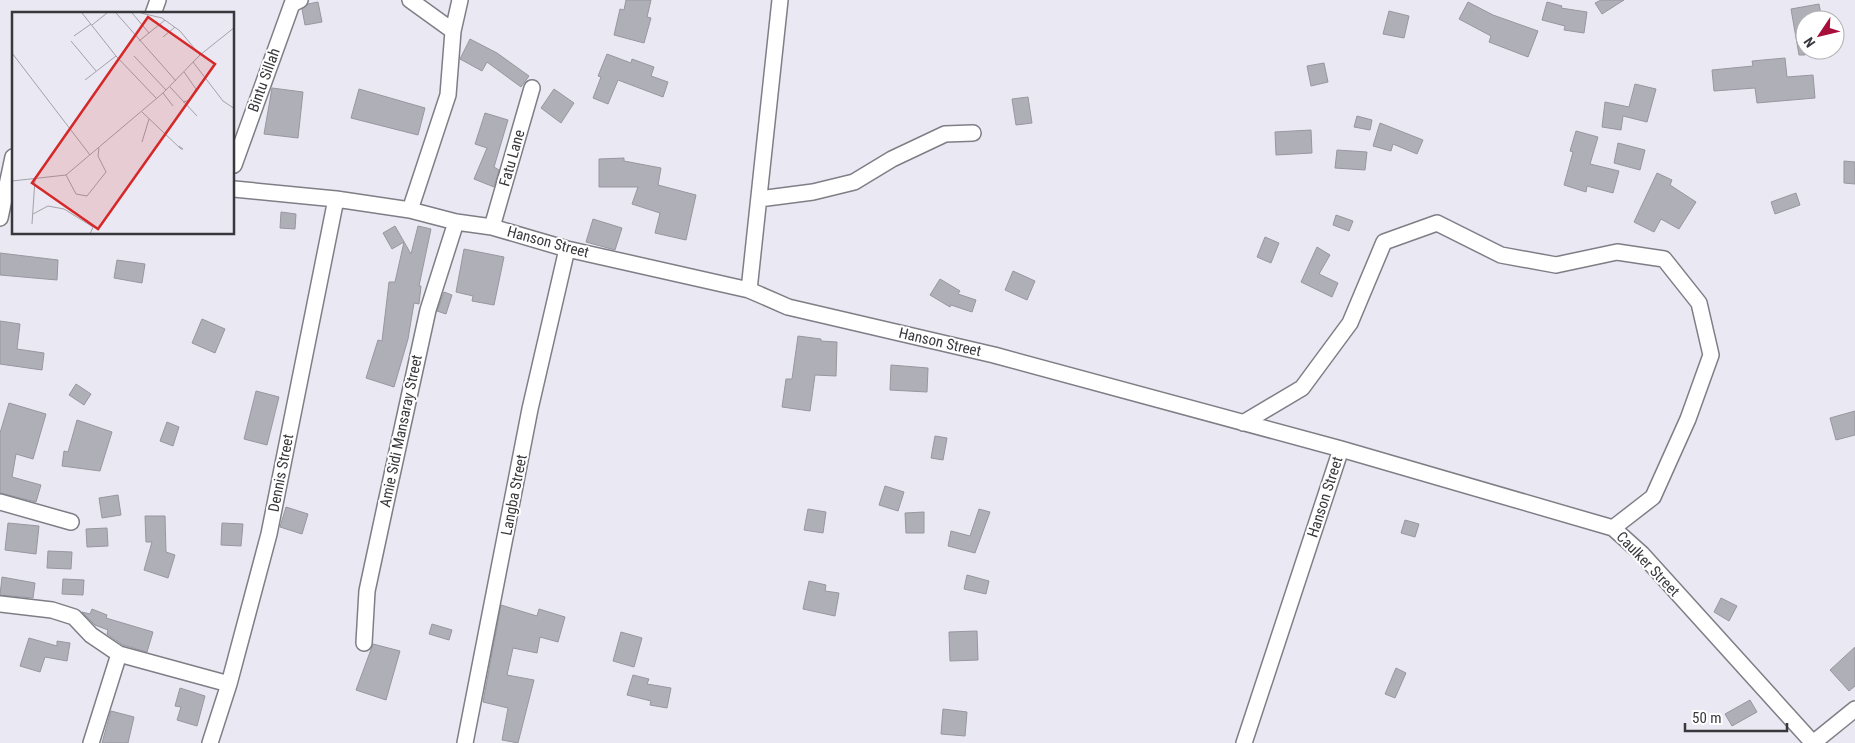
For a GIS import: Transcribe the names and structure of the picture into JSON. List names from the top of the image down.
{
  "streets": {
    "street": [
      "Bintu Sillah",
      "Fatu Lane",
      "Hanson Street",
      "Amie Sidi Mansaray Street",
      "Dennis Street",
      "Langba Street",
      "Caulker Street"
    ]
  },
  "crossings": [
    ["Fatu Lane", "Hanson Street"],
    ["Hanson Street", "Amie Sidi Mansaray Street"],
    ["Hanson Street", "Dennis Street"],
    ["Hanson Street", "Langba Street"],
    ["Hanson Street", "Caulker Street"]
  ],
  "scale_bar": "50 m",
  "north": "bottom left"
}
